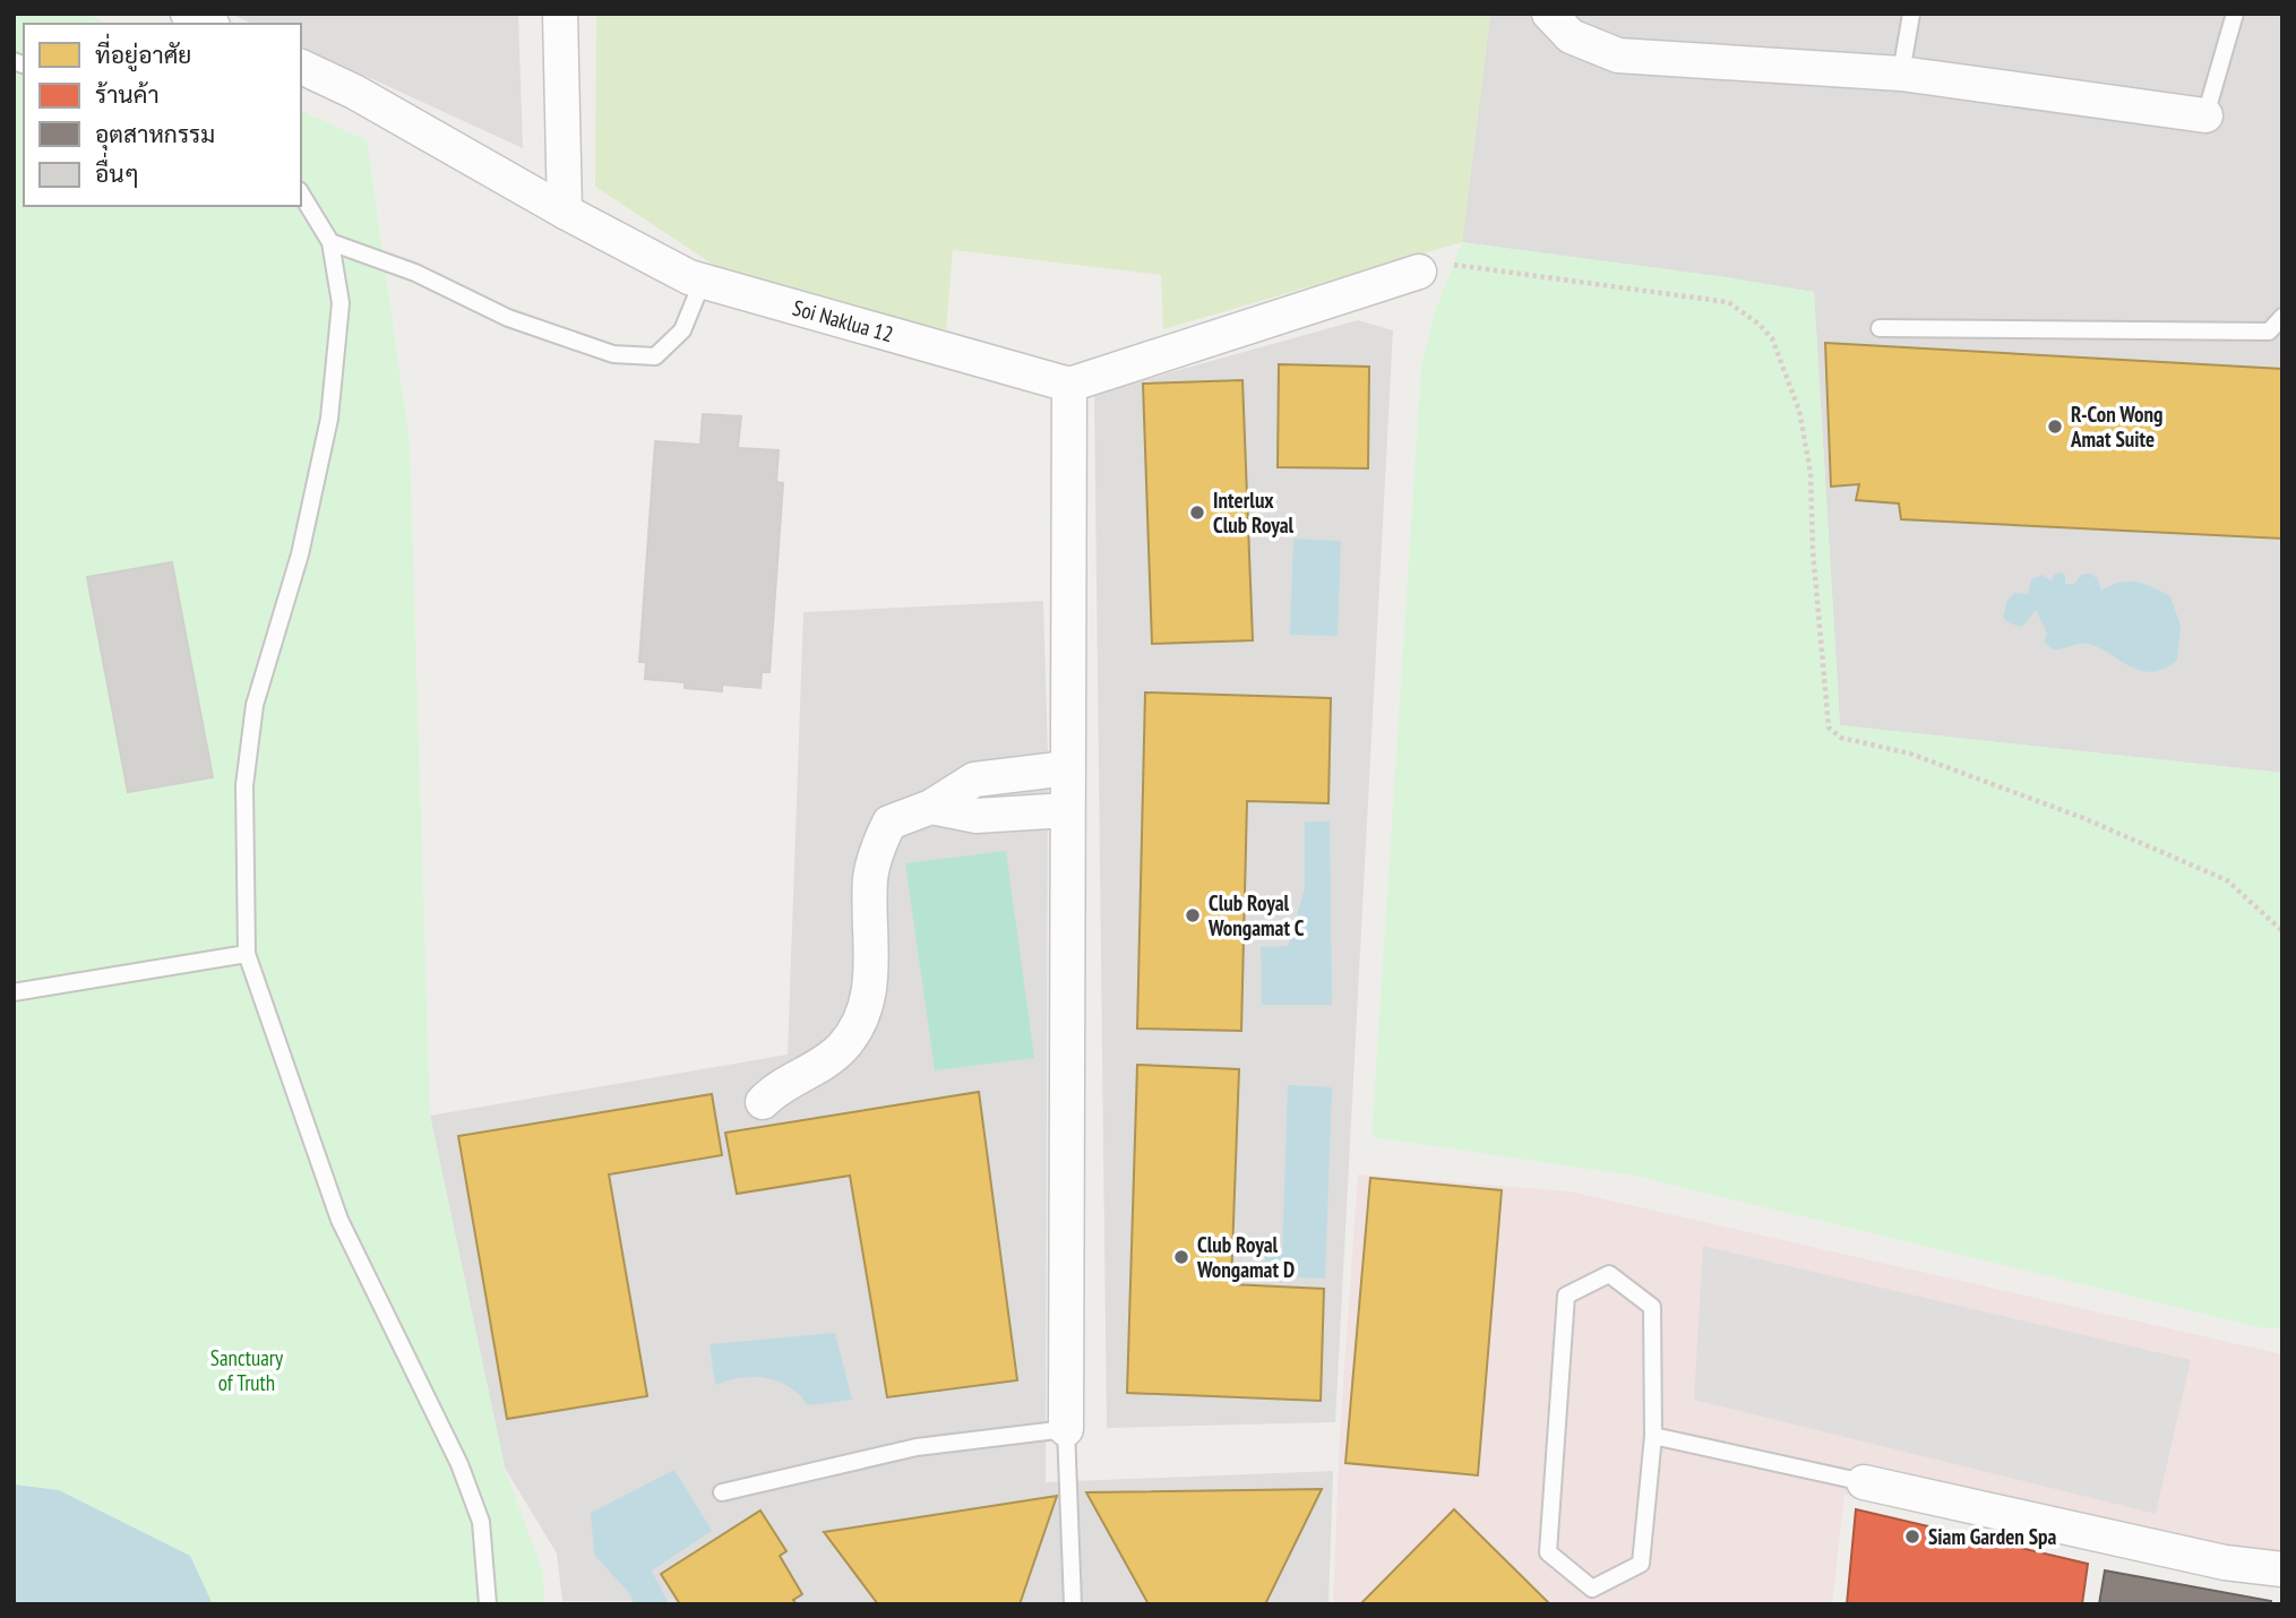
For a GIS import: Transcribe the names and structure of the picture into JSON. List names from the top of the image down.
{
  "streets": {
    "street": ["Soi Naklua 12"]
  },
  "parks": ["Sanctuary of Truth"],
  "places": [
    "R-Con Wong Amat Suite",
    "Interlux Club Royal",
    "Club Royal Wongamat C",
    "Club Royal Wongamat D",
    "Siam Garden Spa"
  ],
  "legend": [
    "ที่อยู่อาศัย",
    "ร้านค้า",
    "อุตสาหกรรม",
    "อื่นๆ"
  ]
}
